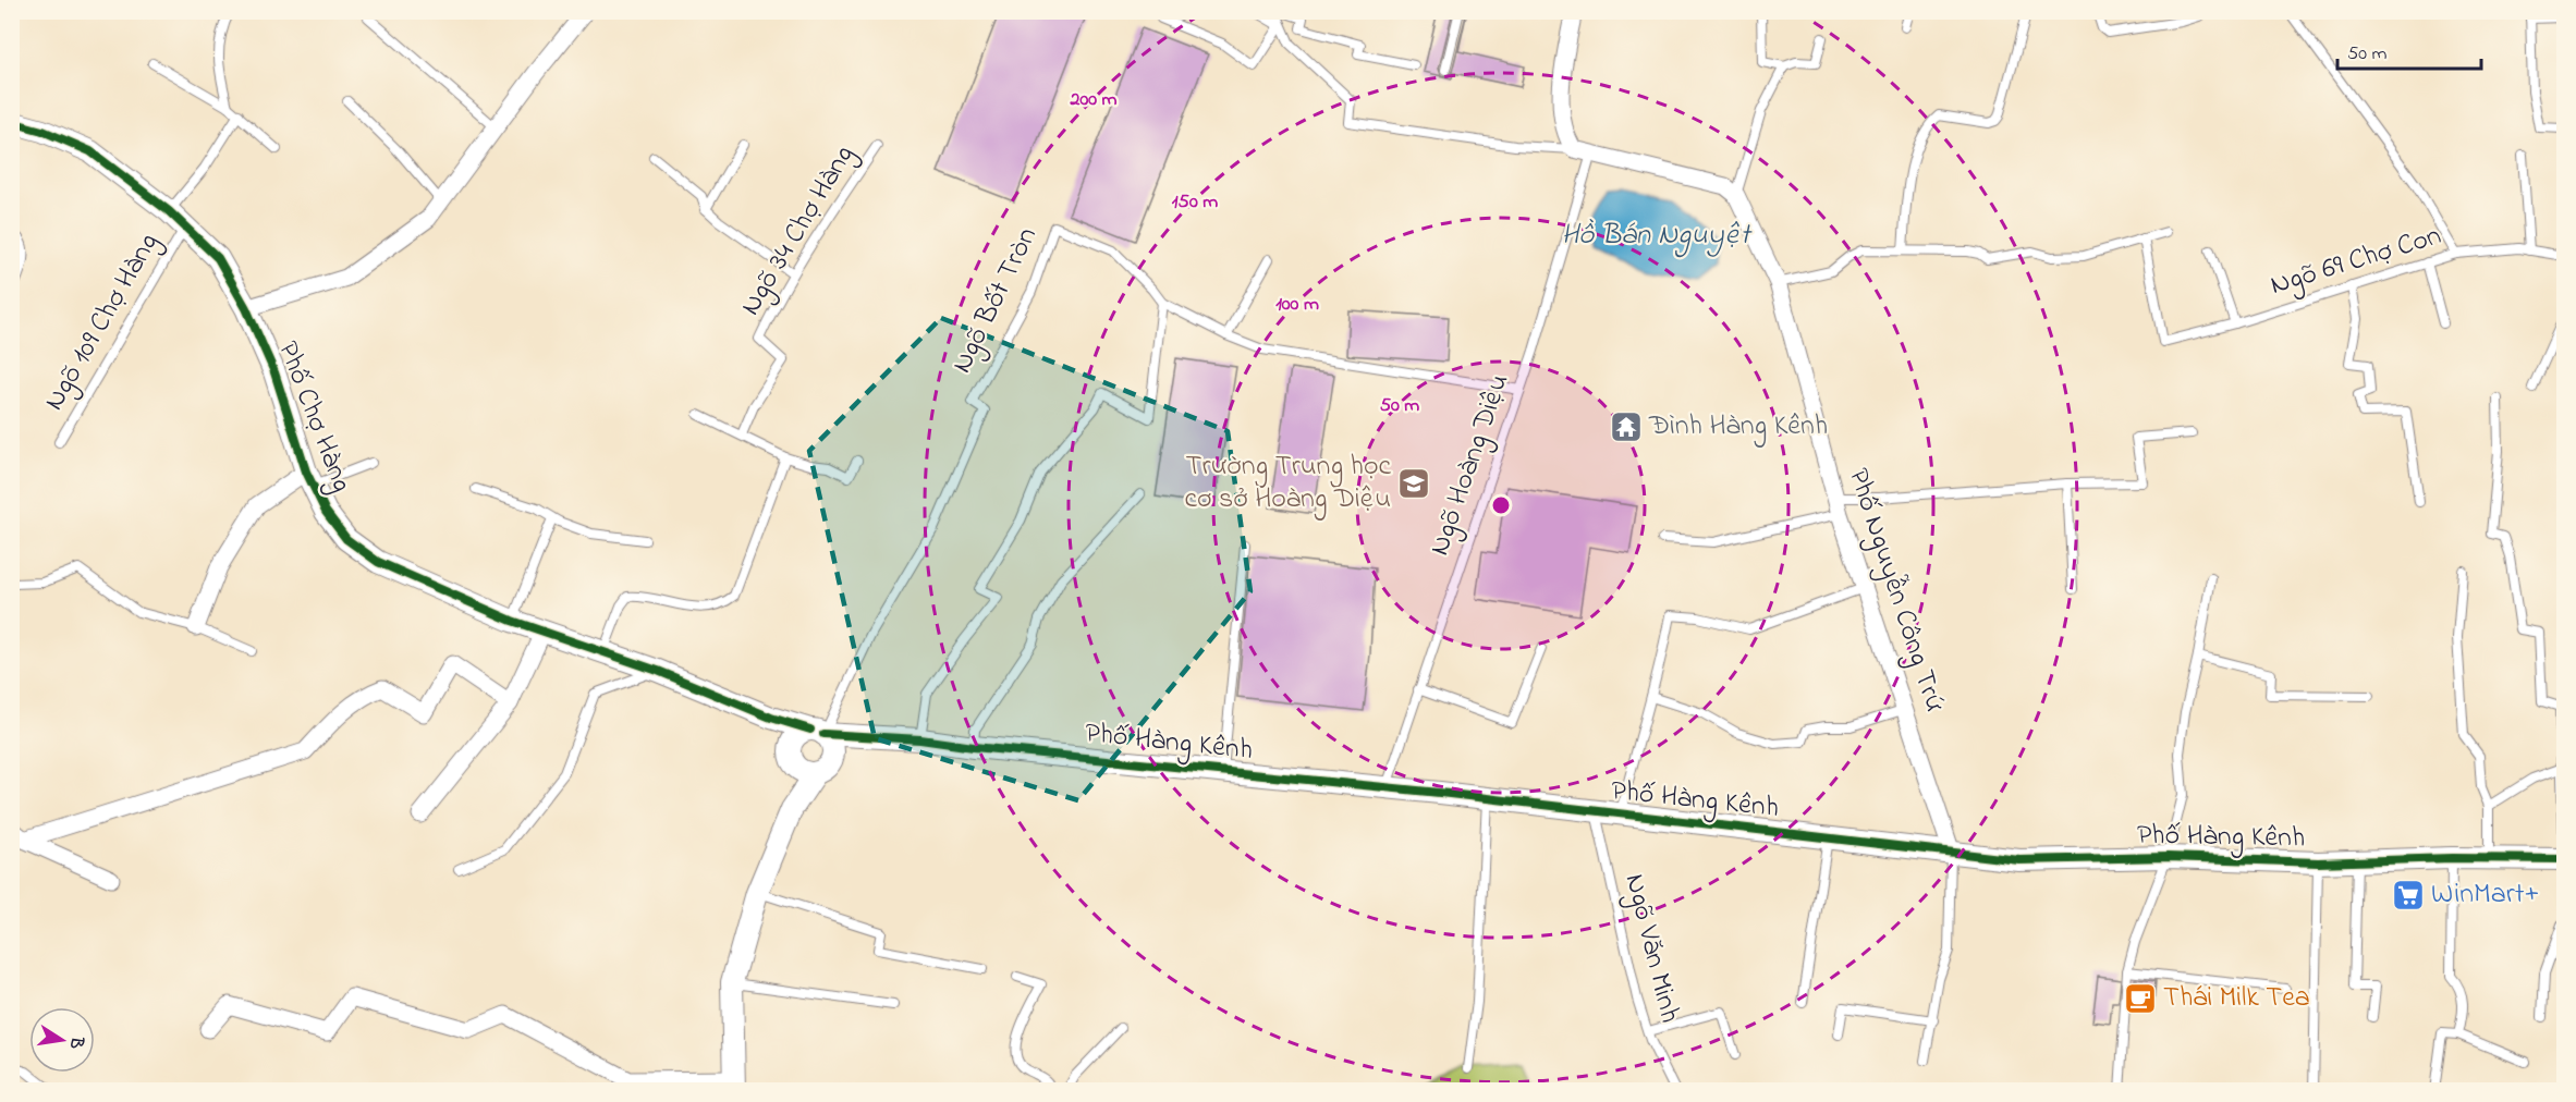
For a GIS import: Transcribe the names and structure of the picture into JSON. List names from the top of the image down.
{
  "streets": {
    "street": ["Phố Chợ Hàng", "Phố Nguyễn Công Trứ", "Phố Hàng Kênh"],
    "lane": [
      "Ngõ 34 Chợ Hàng",
      "Ngõ 69 Chợ Con",
      "Ngõ Bốt Tròn",
      "Ngõ 109 Chợ Hàng",
      "Ngõ Hoàng Diệu",
      "Ngõ Văn Minh"
    ]
  },
  "crossings": [
    ["Ngõ Bốt Tròn", "Phố Chợ Hàng"],
    ["Ngõ Bốt Tròn", "Ngõ Hoàng Diệu"],
    ["Ngõ Bốt Tròn", "Phố Hàng Kênh"],
    ["Ngõ 109 Chợ Hàng", "Phố Chợ Hàng"],
    ["Phố Chợ Hàng", "Phố Hàng Kênh"],
    ["Ngõ Hoàng Diệu", "Phố Hàng Kênh"],
    ["Phố Nguyễn Công Trứ", "Phố Hàng Kênh"],
    ["Phố Hàng Kênh", "Ngõ Văn Minh"]
  ],
  "water": ["Hồ Bán Nguyệt"],
  "places": {
    "temple": ["Đình Hàng Kênh"],
    "school or university": ["Trường Trung học cơ sở Hoàng Diệu"],
    "supermarket": ["WinMart+"],
    "cafe": ["Thái Milk Tea"]
  },
  "scale_bar": "50 m",
  "north": "right",
  "rings": [
    "200 m",
    "150 m",
    "100 m",
    "50 m"
  ]
}
